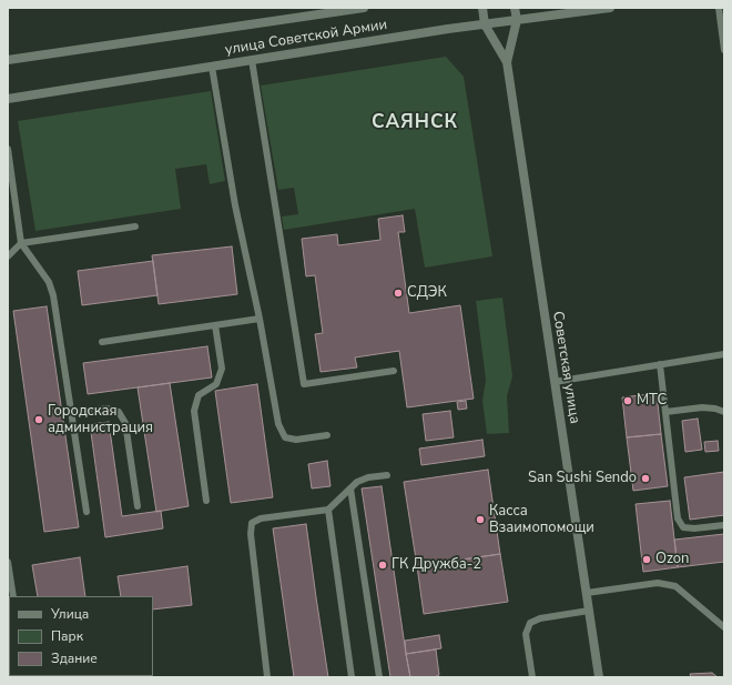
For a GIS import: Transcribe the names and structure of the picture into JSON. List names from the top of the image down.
{
  "streets": {
    "street": ["улица Советской Армии", "Советская улица"]
  },
  "crossings": [
    ["улица Советской Армии", "Советская улица"]
  ],
  "districts": ["САЯНСК"],
  "places": [
    "СДЭК",
    "МТС",
    "Городская администрация",
    "San Sushi Sendo",
    "Касса Взаимопомощи",
    "Ozon",
    "ГК Дружба-2"
  ],
  "legend": ["Улица", "Парк", "Здание"]
}
